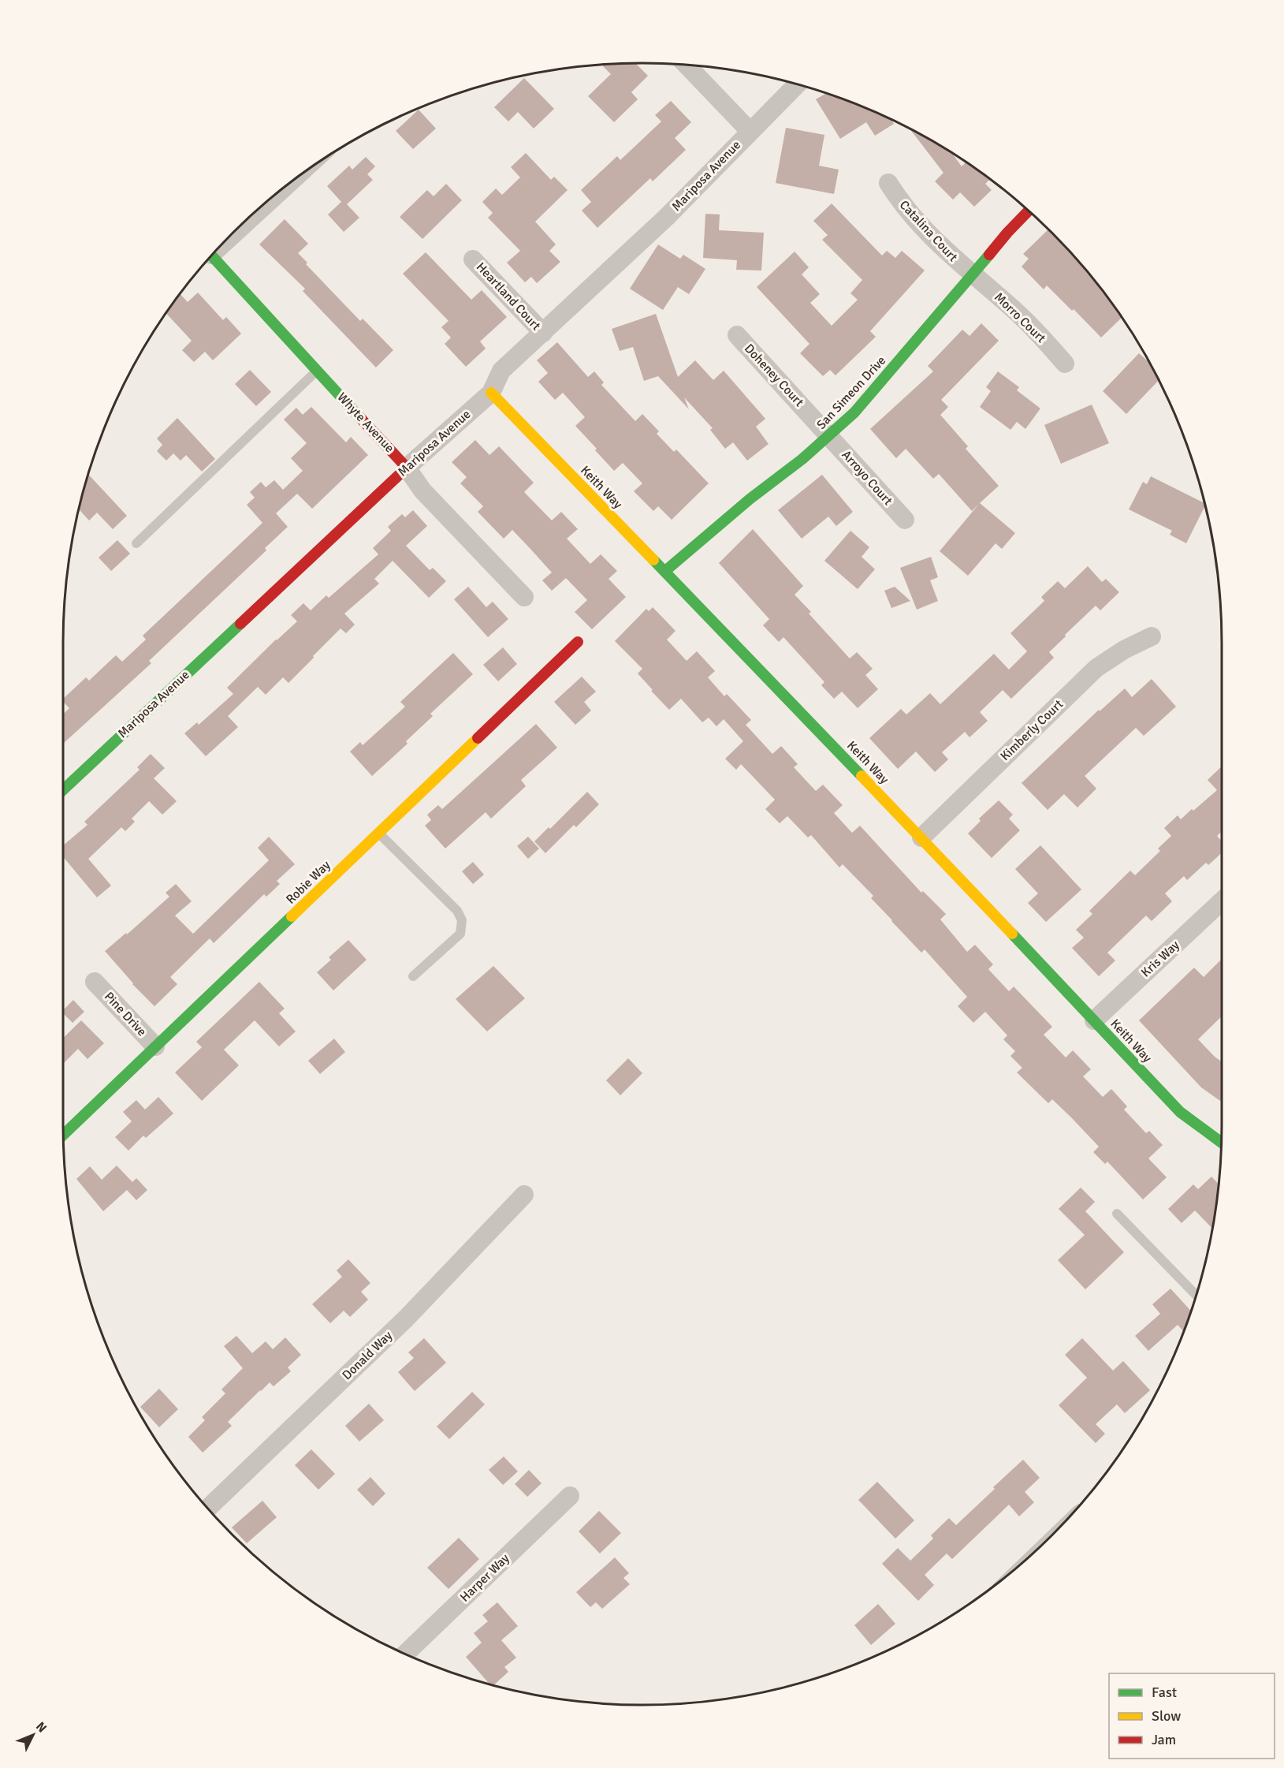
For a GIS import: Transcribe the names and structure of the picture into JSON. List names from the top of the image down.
{
  "streets": {
    "street": [
      "Mariposa Avenue",
      "Catalina Court",
      "Heartland Court",
      "Morro Court",
      "Doheney Court",
      "San Simeon Drive",
      "Whyte Avenue",
      "Arroyo Court",
      "Keith Way",
      "Kimberly Court",
      "Robie Way",
      "Kris Way",
      "Pine Drive",
      "Donald Way",
      "Harper Way"
    ]
  },
  "crossings": [
    ["Mariposa Avenue", "Heartland Court"],
    ["Mariposa Avenue", "Whyte Avenue"],
    ["Mariposa Avenue", "Keith Way"],
    ["Catalina Court", "Morro Court"],
    ["Catalina Court", "San Simeon Drive"],
    ["Morro Court", "San Simeon Drive"],
    ["Doheney Court", "San Simeon Drive"],
    ["Doheney Court", "Arroyo Court"],
    ["San Simeon Drive", "Arroyo Court"],
    ["San Simeon Drive", "Keith Way"],
    ["Keith Way", "Kimberly Court"],
    ["Keith Way", "Kris Way"],
    ["Robie Way", "Pine Drive"]
  ],
  "legend": ["Fast", "Slow", "Jam"],
  "north": "top right"
}
